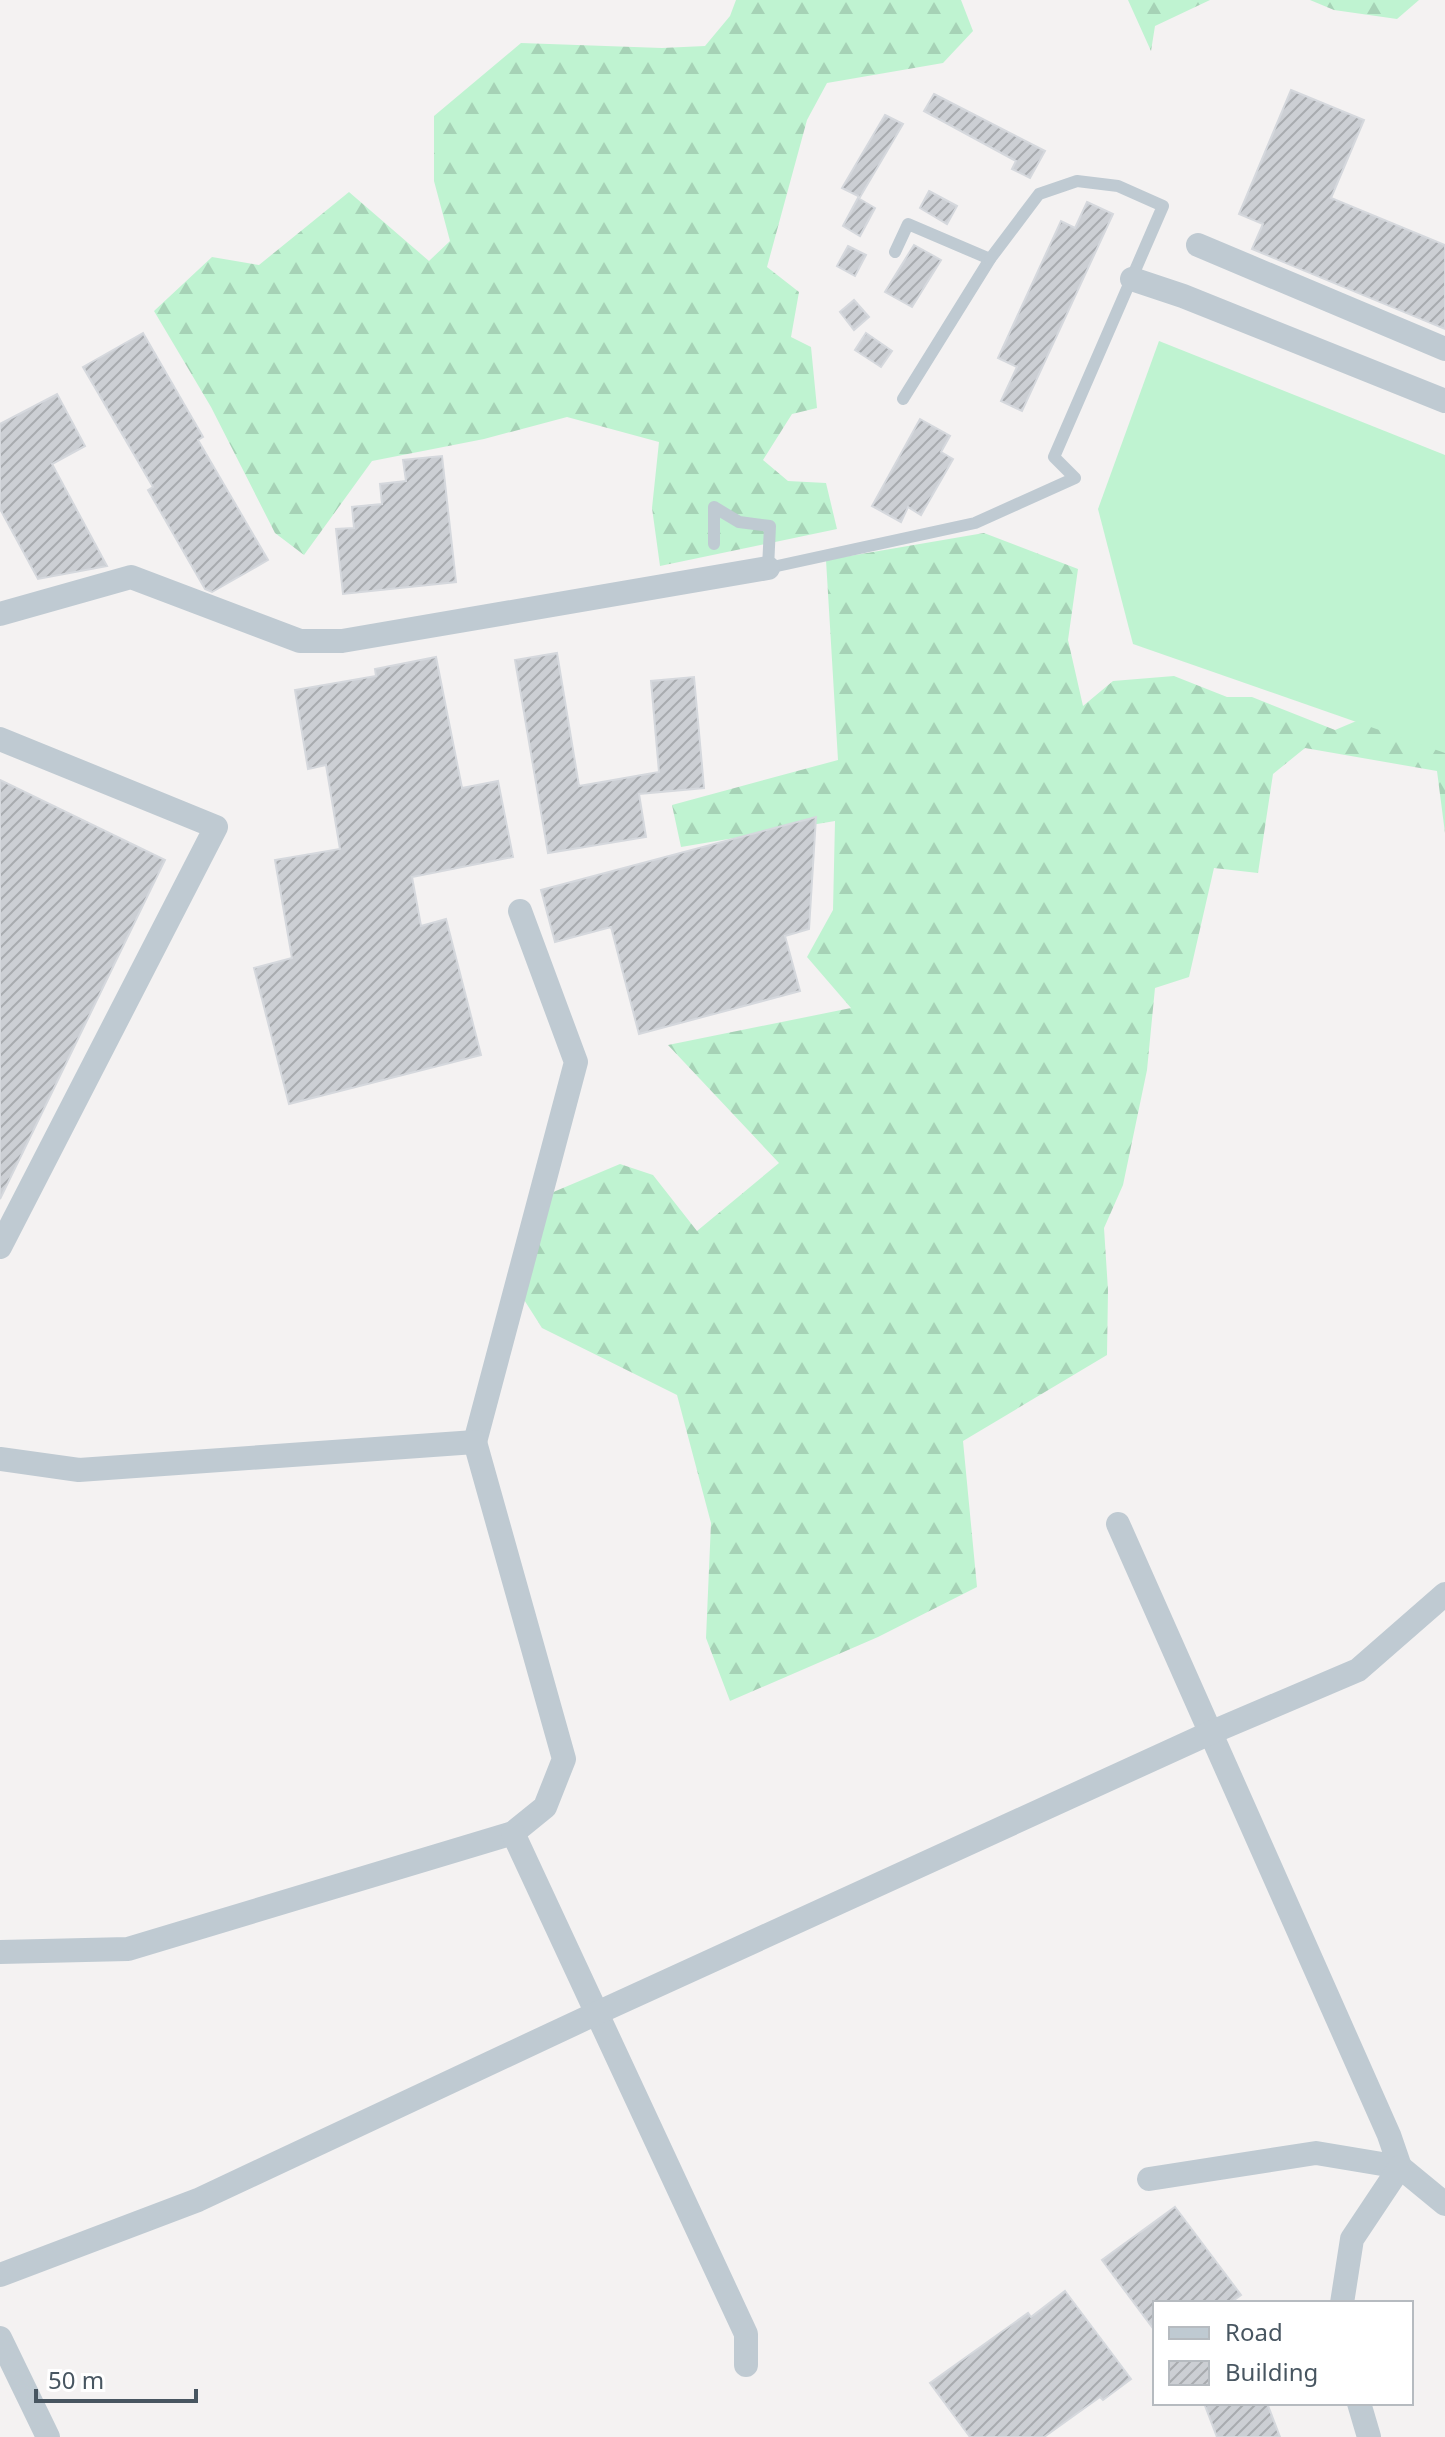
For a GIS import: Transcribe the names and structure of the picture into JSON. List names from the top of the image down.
{
  "legend": ["Road", "Building"],
  "scale_bar": "50 m"
}
